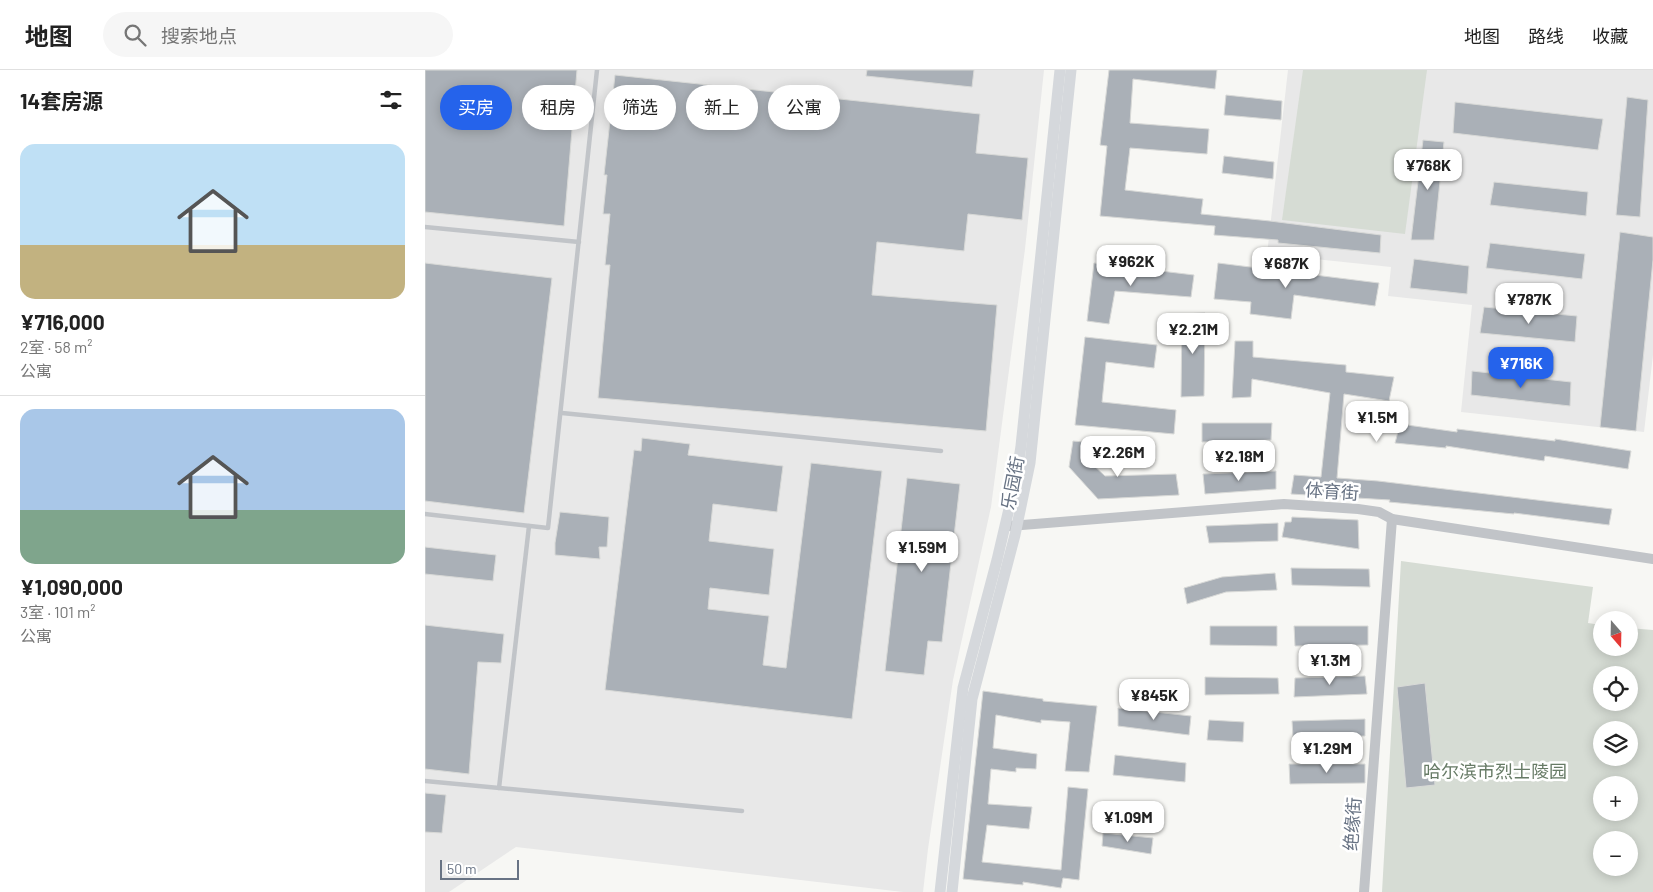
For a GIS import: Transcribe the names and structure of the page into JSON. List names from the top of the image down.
{
  "streets": {
    "main road": ["乐园街"],
    "street": ["体育街", "绝缘街"]
  },
  "crossings": [
    ["乐园街", "体育街"],
    ["体育街", "绝缘街"]
  ],
  "parks": ["哈尔滨市烈士陵园"],
  "scale_bar": "50 m",
  "north": "bottom",
  "page": {
    "header": "地图",
    "search": "搜索地点",
    "nav": ["地图", "路线", "收藏"],
    "heading": "14套房源",
    "chip": [
      "买房",
      "租房",
      "筛选",
      "新上",
      "公寓"
    ],
    "list": [
      {
        "name": "¥716,000",
        "note": "2室 · 58 m² · 公寓"
      },
      {
        "name": "¥1,090,000",
        "note": "3室 · 101 m² · 公寓"
      }
    ],
    "price": [
      "¥768K",
      "¥962K",
      "¥687K",
      "¥787K",
      "¥2.21M",
      "¥716K",
      "¥1.5M",
      "¥2.26M",
      "¥2.18M",
      "¥1.59M",
      "¥1.3M",
      "¥845K",
      "¥1.29M",
      "¥1.09M"
    ],
    "map_buttons": ["+", "−"],
    "scale": "50 m"
  }
}
